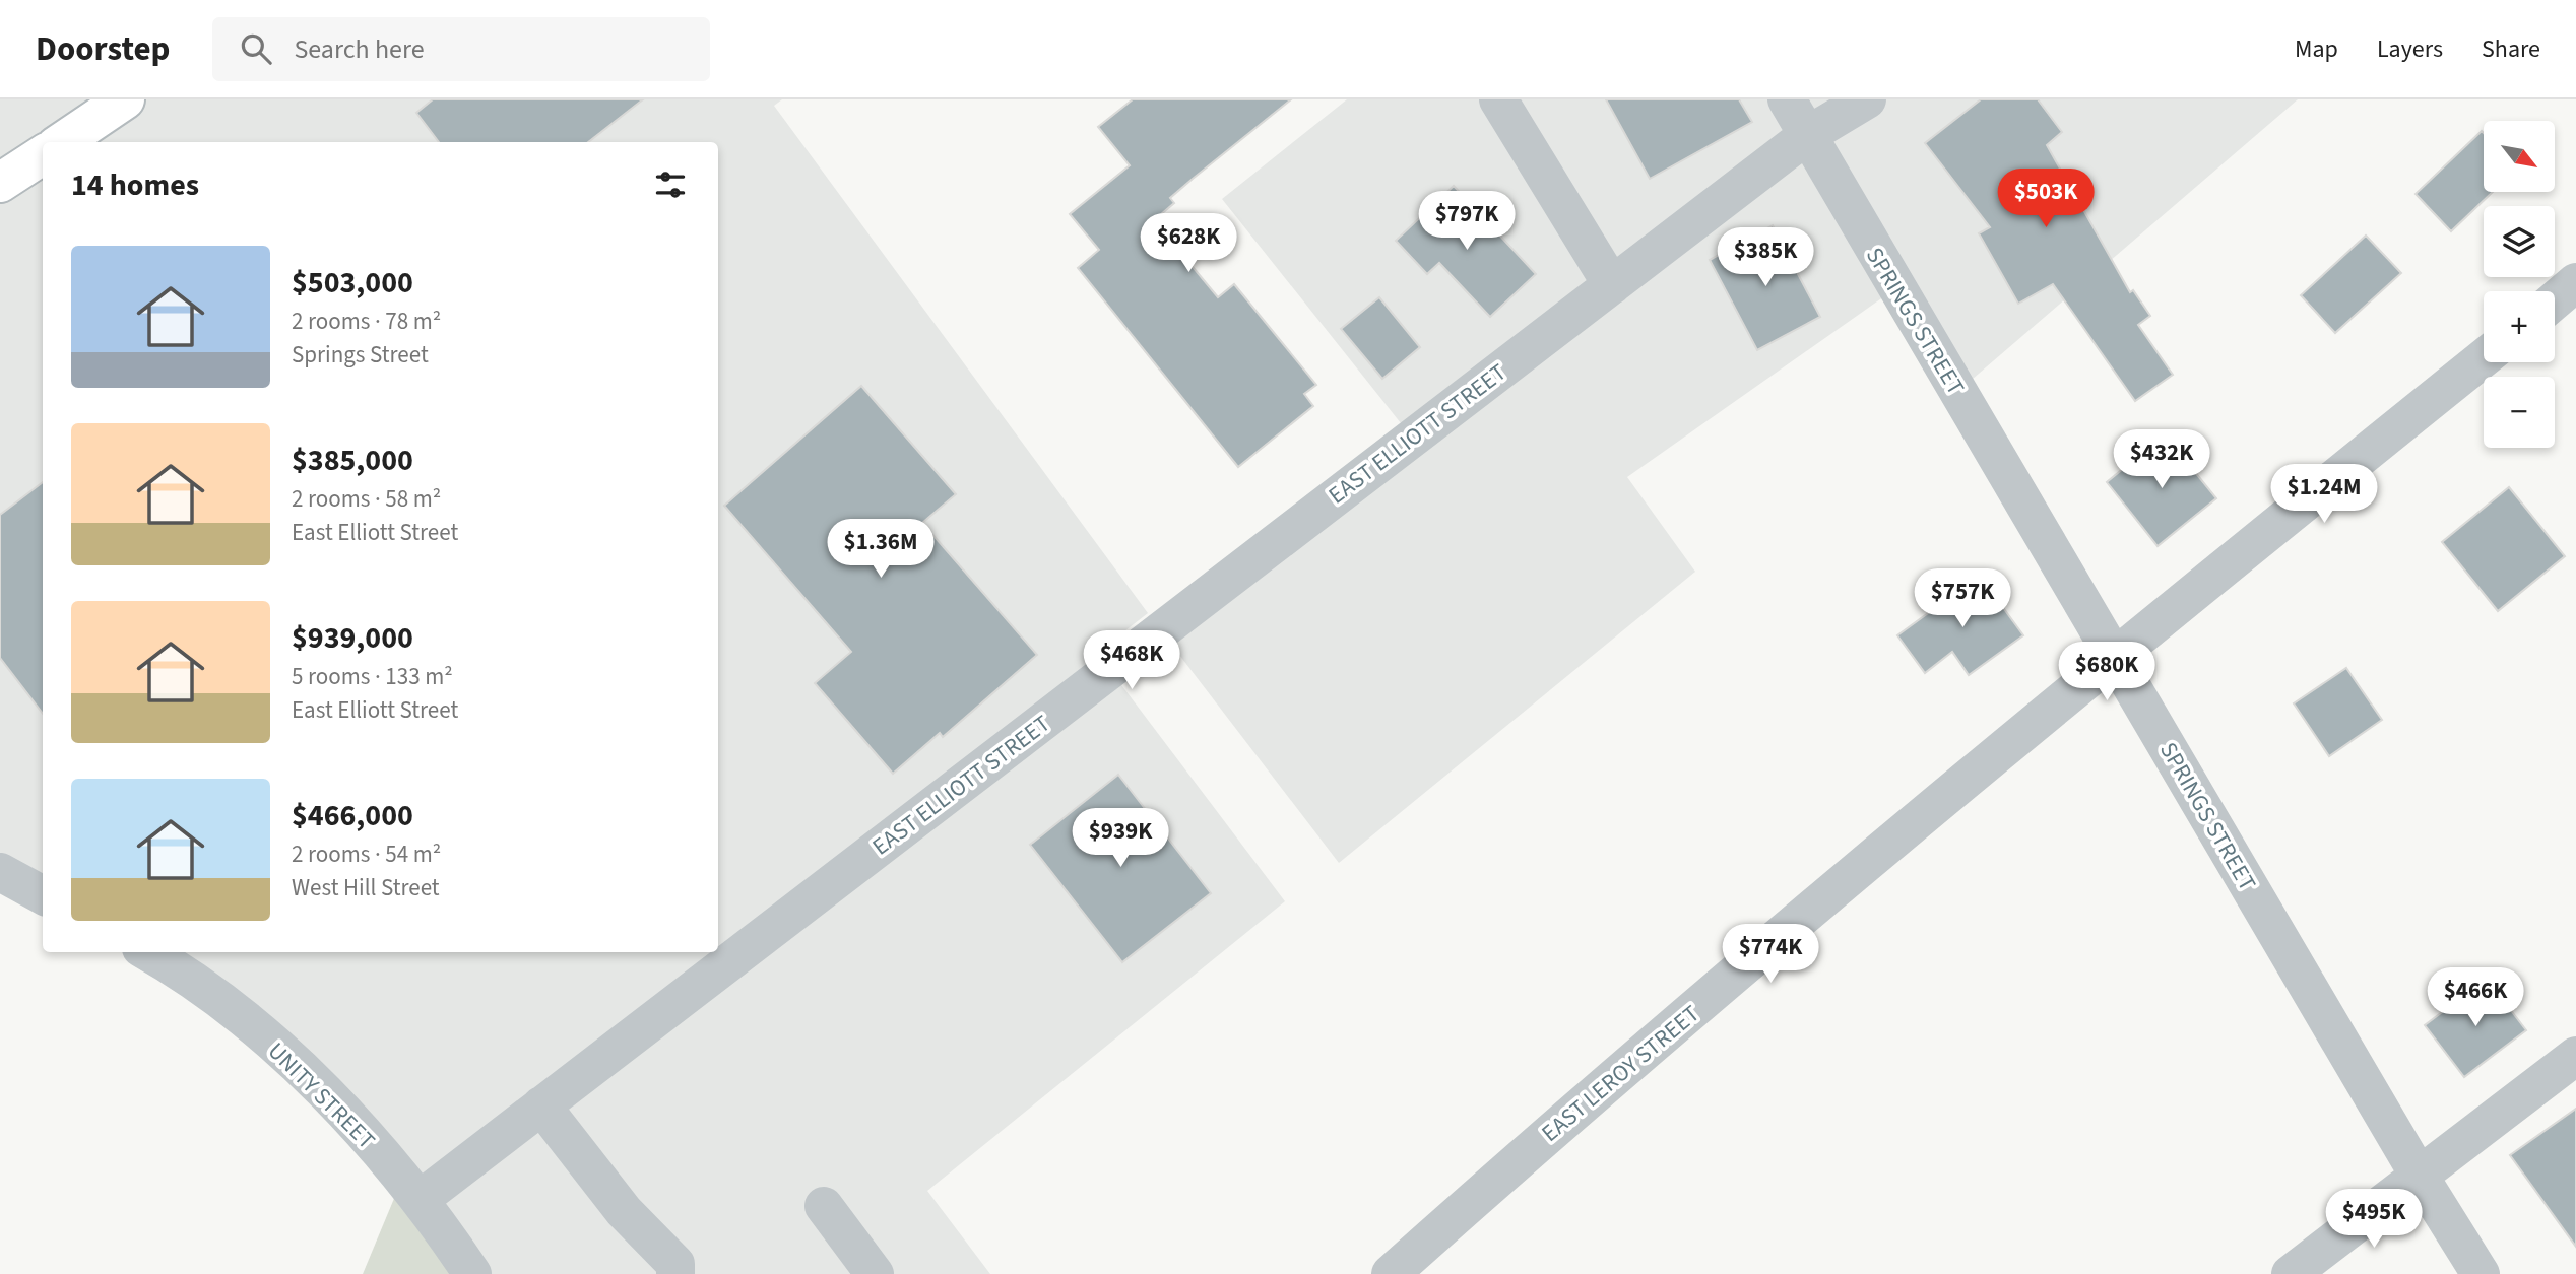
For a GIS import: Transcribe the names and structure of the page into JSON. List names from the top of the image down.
{
  "streets": {
    "street": [
      "SPRINGS STREET",
      "EAST ELLIOTT STREET",
      "EAST LEROY STREET",
      "UNITY STREET"
    ]
  },
  "crossings": [
    ["SPRINGS STREET", "EAST ELLIOTT STREET"],
    ["SPRINGS STREET", "EAST LEROY STREET"],
    ["EAST ELLIOTT STREET", "UNITY STREET"]
  ],
  "north": "bottom right",
  "page": {
    "header": "Doorstep",
    "search": "Search here",
    "nav": ["Map", "Layers", "Share"],
    "map_buttons": ["+", "−"],
    "heading": "14 homes",
    "price": [
      "$503K",
      "$797K",
      "$628K",
      "$385K",
      "$432K",
      "$1.24M",
      "$1.36M",
      "$757K",
      "$468K",
      "$680K",
      "$939K",
      "$774K",
      "$466K",
      "$495K"
    ],
    "list": [
      {
        "name": "$503,000",
        "note": "2 rooms · 78 m² · Springs Street"
      },
      {
        "name": "$385,000",
        "note": "2 rooms · 58 m² · East Elliott Street"
      },
      {
        "name": "$939,000",
        "note": "5 rooms · 133 m² · East Elliott Street"
      },
      {
        "name": "$466,000",
        "note": "2 rooms · 54 m² · West Hill Street"
      }
    ]
  }
}
